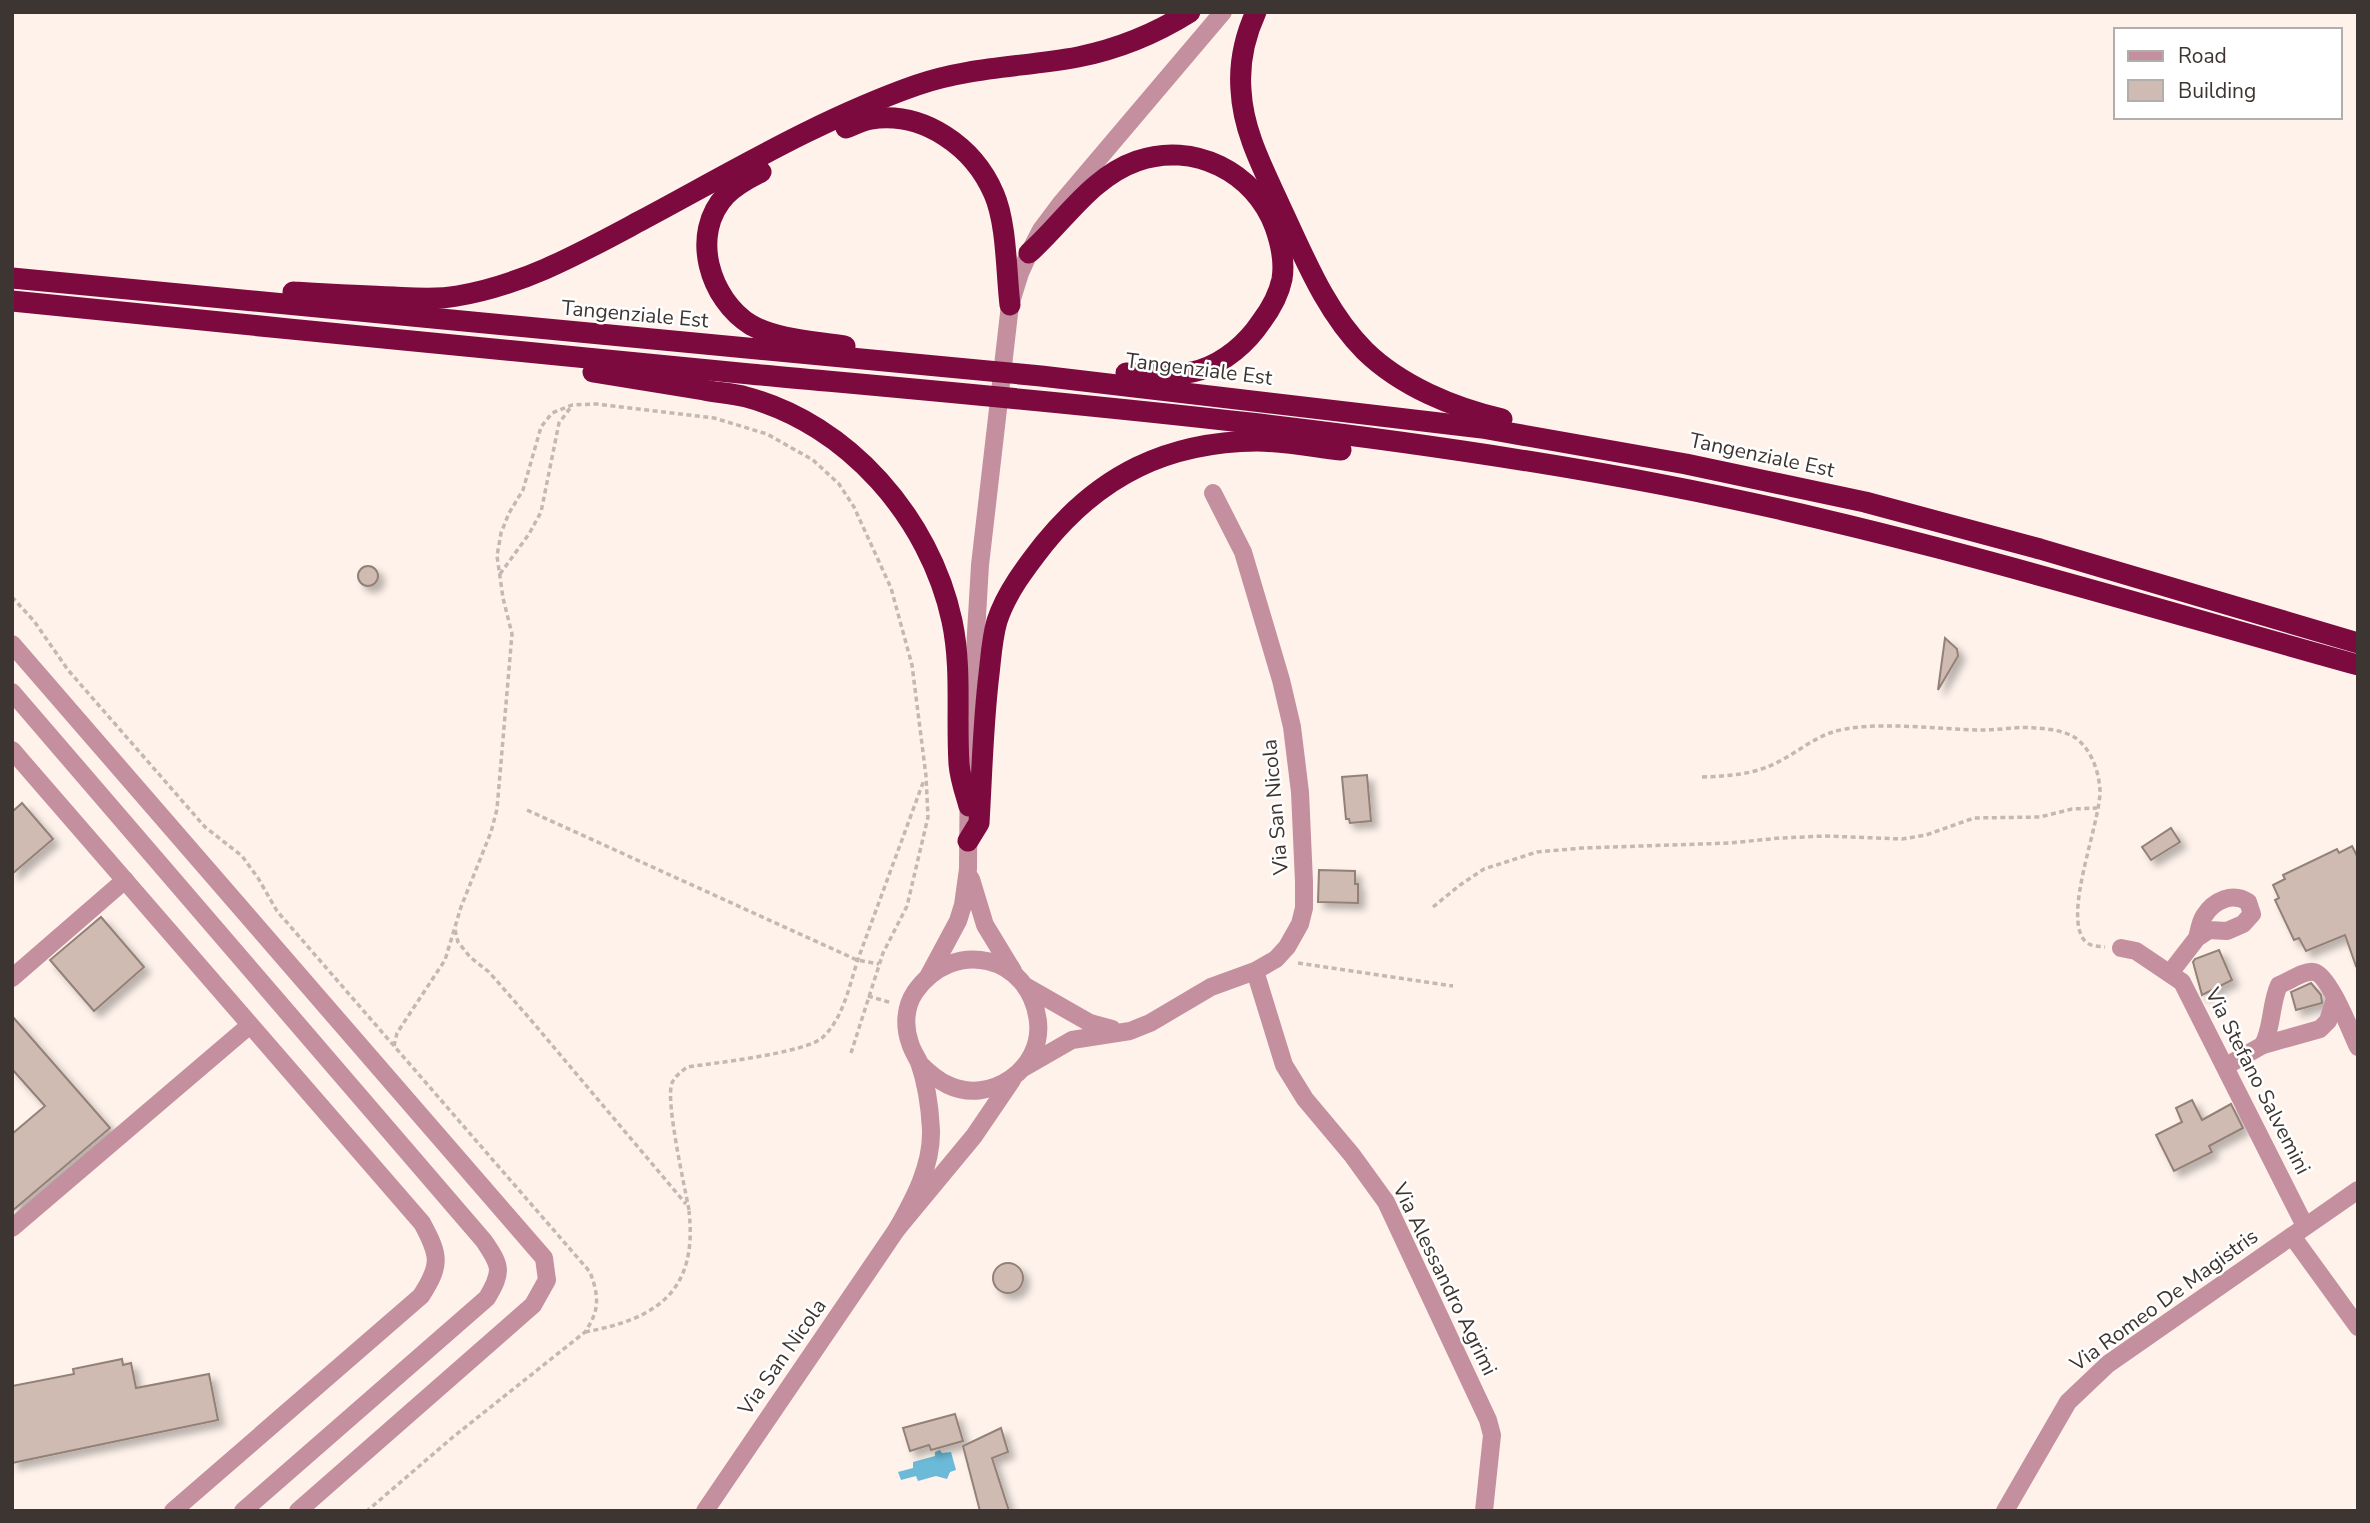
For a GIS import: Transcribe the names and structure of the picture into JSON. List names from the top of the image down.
{
  "streets": {
    "highway": ["Tangenziale Est"],
    "street": [
      "Via San Nicola",
      "Via Stefano Salvemini",
      "Via Alessandro Agrimi",
      "Via Romeo De Magistris"
    ]
  },
  "crossings": [
    ["Via San Nicola", "Via Alessandro Agrimi"],
    ["Via Stefano Salvemini", "Via Romeo De Magistris"]
  ],
  "legend": ["Road", "Building"]
}
